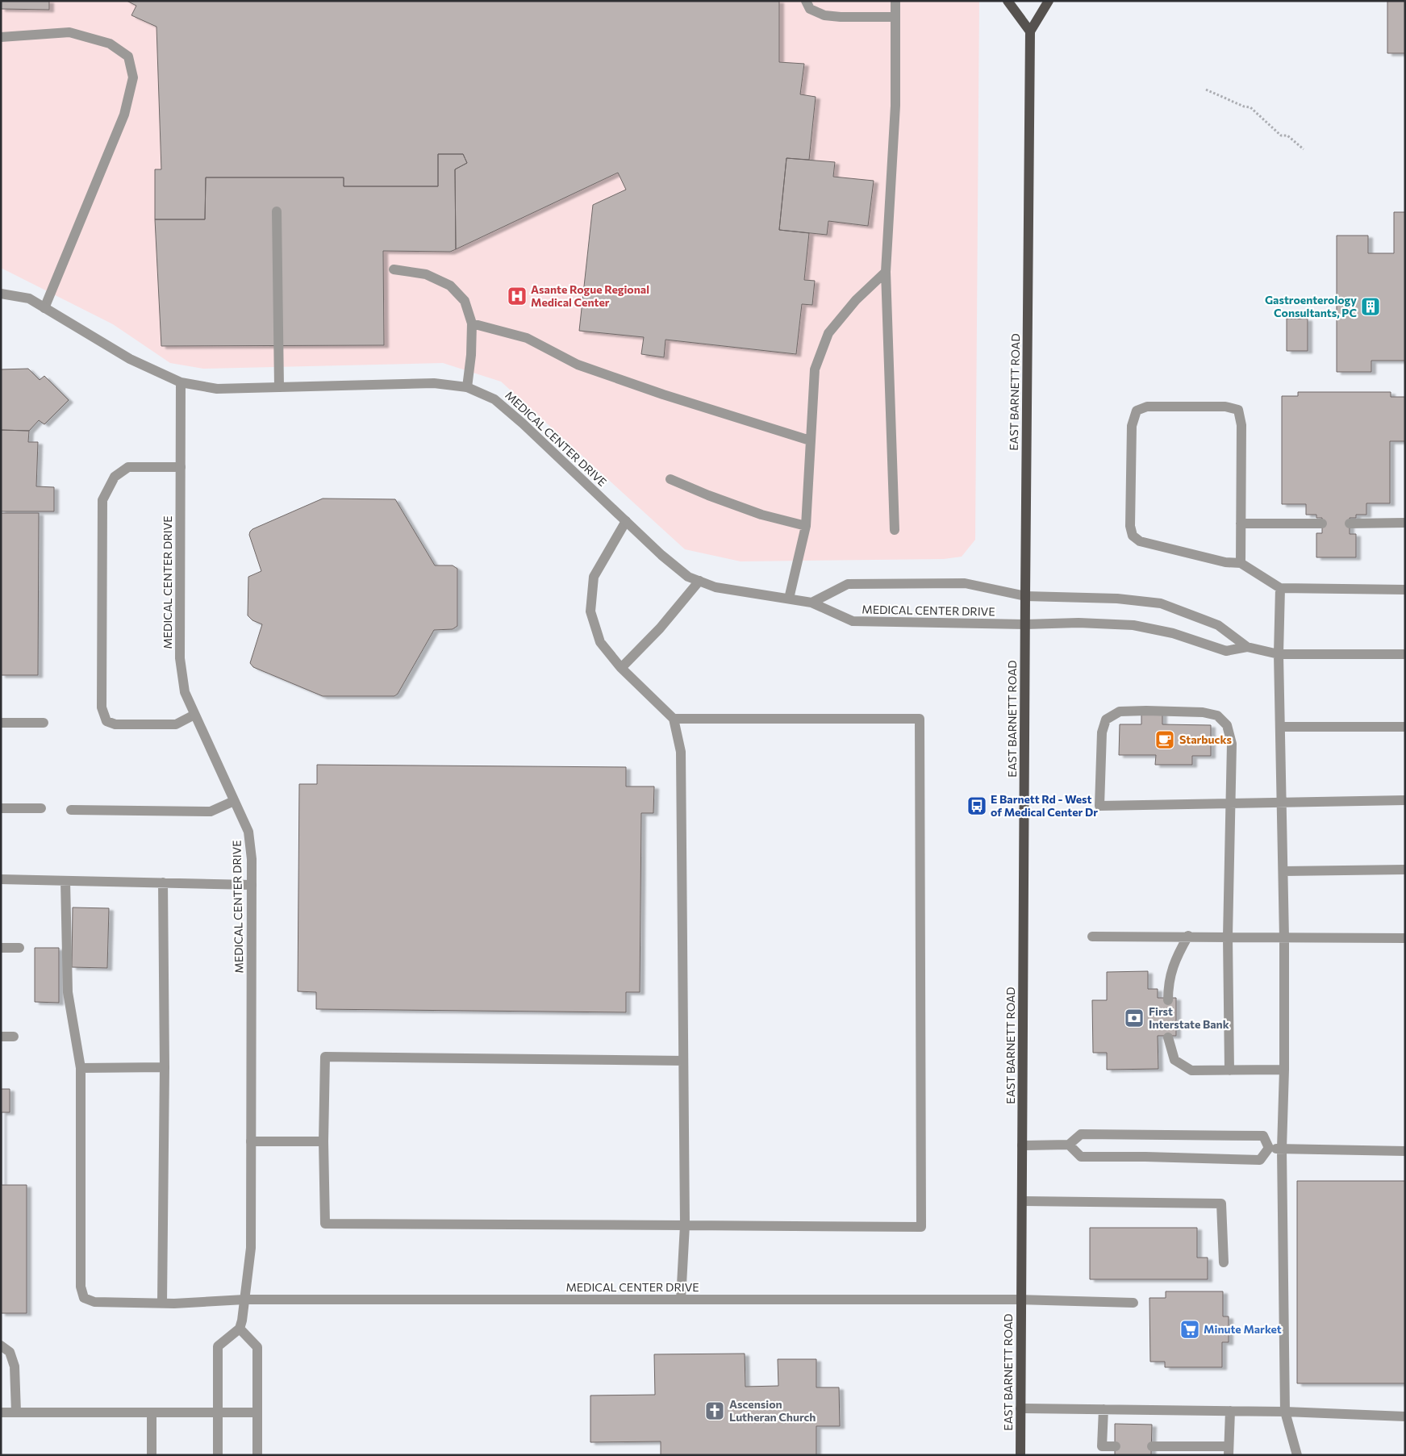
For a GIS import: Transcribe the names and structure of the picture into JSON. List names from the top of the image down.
{
  "streets": {
    "main road": ["EAST BARNETT ROAD"],
    "street": ["MEDICAL CENTER DRIVE"]
  },
  "crossings": [
    ["EAST BARNETT ROAD", "MEDICAL CENTER DRIVE"]
  ],
  "places": {
    "hospital": ["Asante Rogue Regional Medical Center"],
    "building": ["Gastroenterology Consultants, PC"],
    "cafe": ["Starbucks"],
    "bus stop": ["E Barnett Rd - West of Medical Center Dr"],
    "bank": ["First Interstate Bank"],
    "supermarket": ["Minute Market"],
    "church": ["Ascension Lutheran Church"]
  }
}
